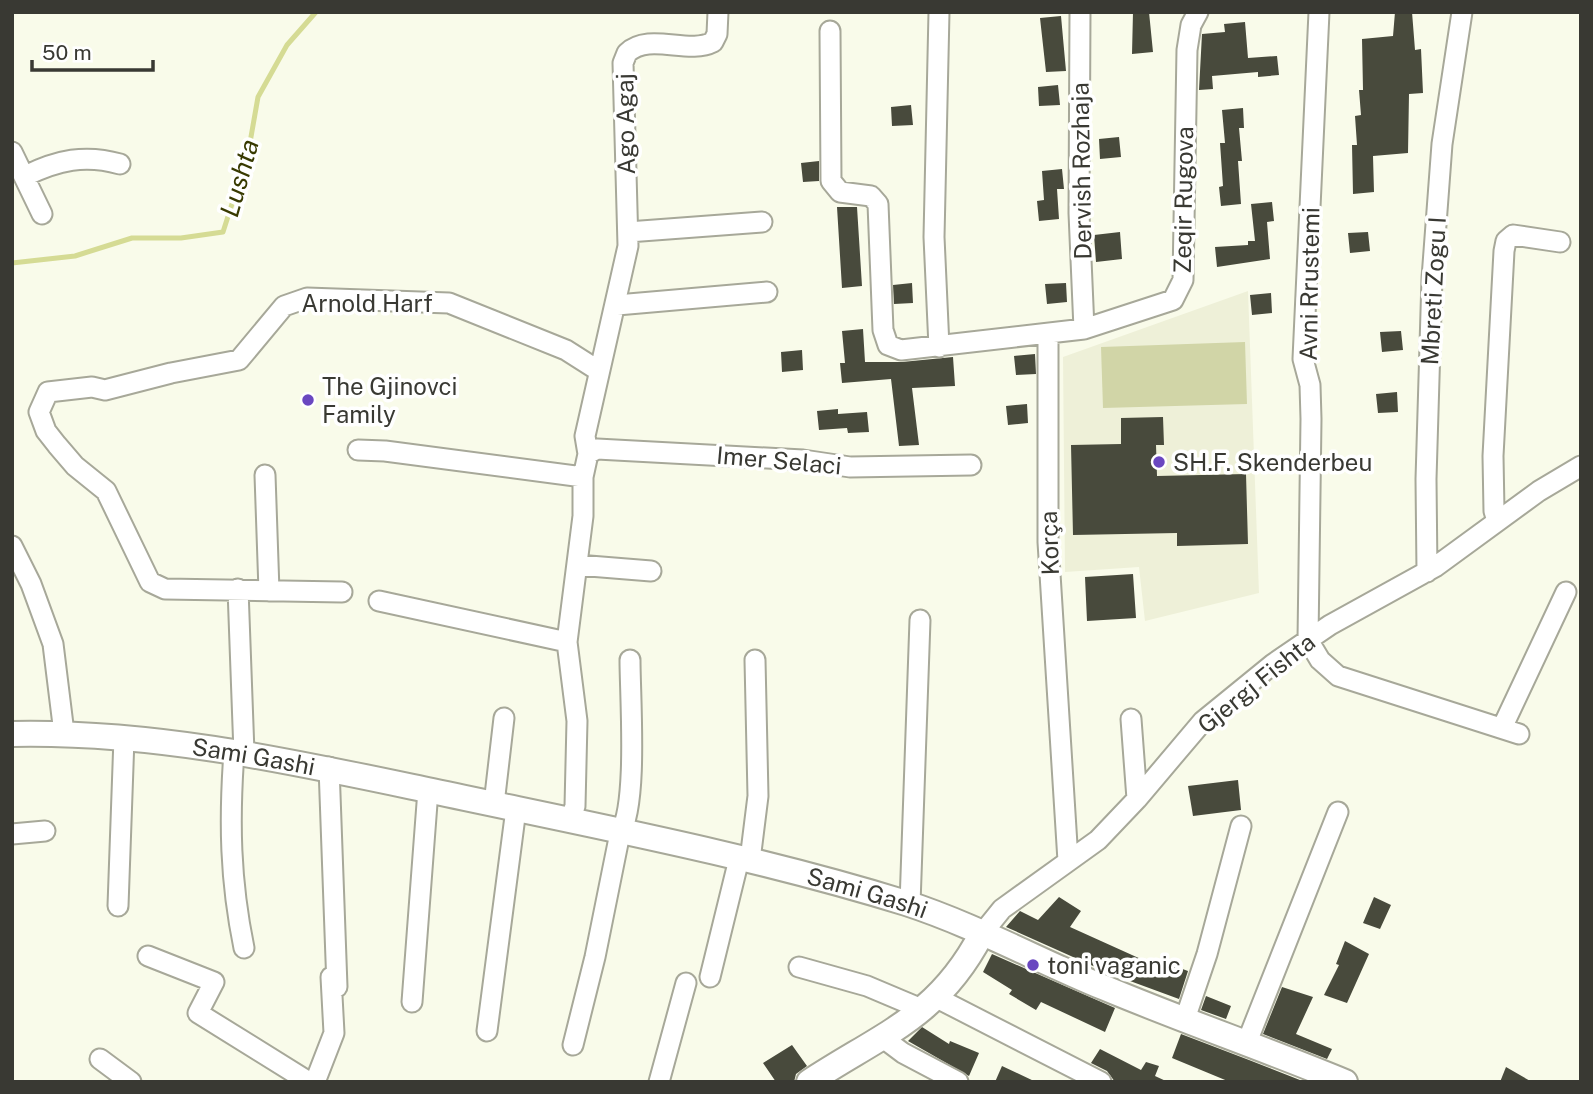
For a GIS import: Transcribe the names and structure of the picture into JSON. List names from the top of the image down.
{
  "streets": {
    "street": [
      "Ago Agaj",
      "Dervish Rozhaja",
      "Zeqir Rugova",
      "Avni Rrustemi",
      "Mbreti Zogu I",
      "Arnold Harf",
      "Imer Selaci",
      "Korça",
      "Gjergj Fishta",
      "Sami Gashi"
    ]
  },
  "crossings": [
    ["Ago Agaj", "Arnold Harf"],
    ["Ago Agaj", "Imer Selaci"],
    ["Ago Agaj", "Sami Gashi"],
    ["Dervish Rozhaja", "Zeqir Rugova"],
    ["Zeqir Rugova", "Korça"],
    ["Avni Rrustemi", "Gjergj Fishta"],
    ["Mbreti Zogu I", "Gjergj Fishta"],
    ["Korça", "Gjergj Fishta"],
    ["Gjergj Fishta", "Sami Gashi"]
  ],
  "water": ["Lushta"],
  "places": ["The Gjinovci Family", "SH.F. Skenderbeu", "toni vaganic"],
  "scale_bar": "50 m"
}
